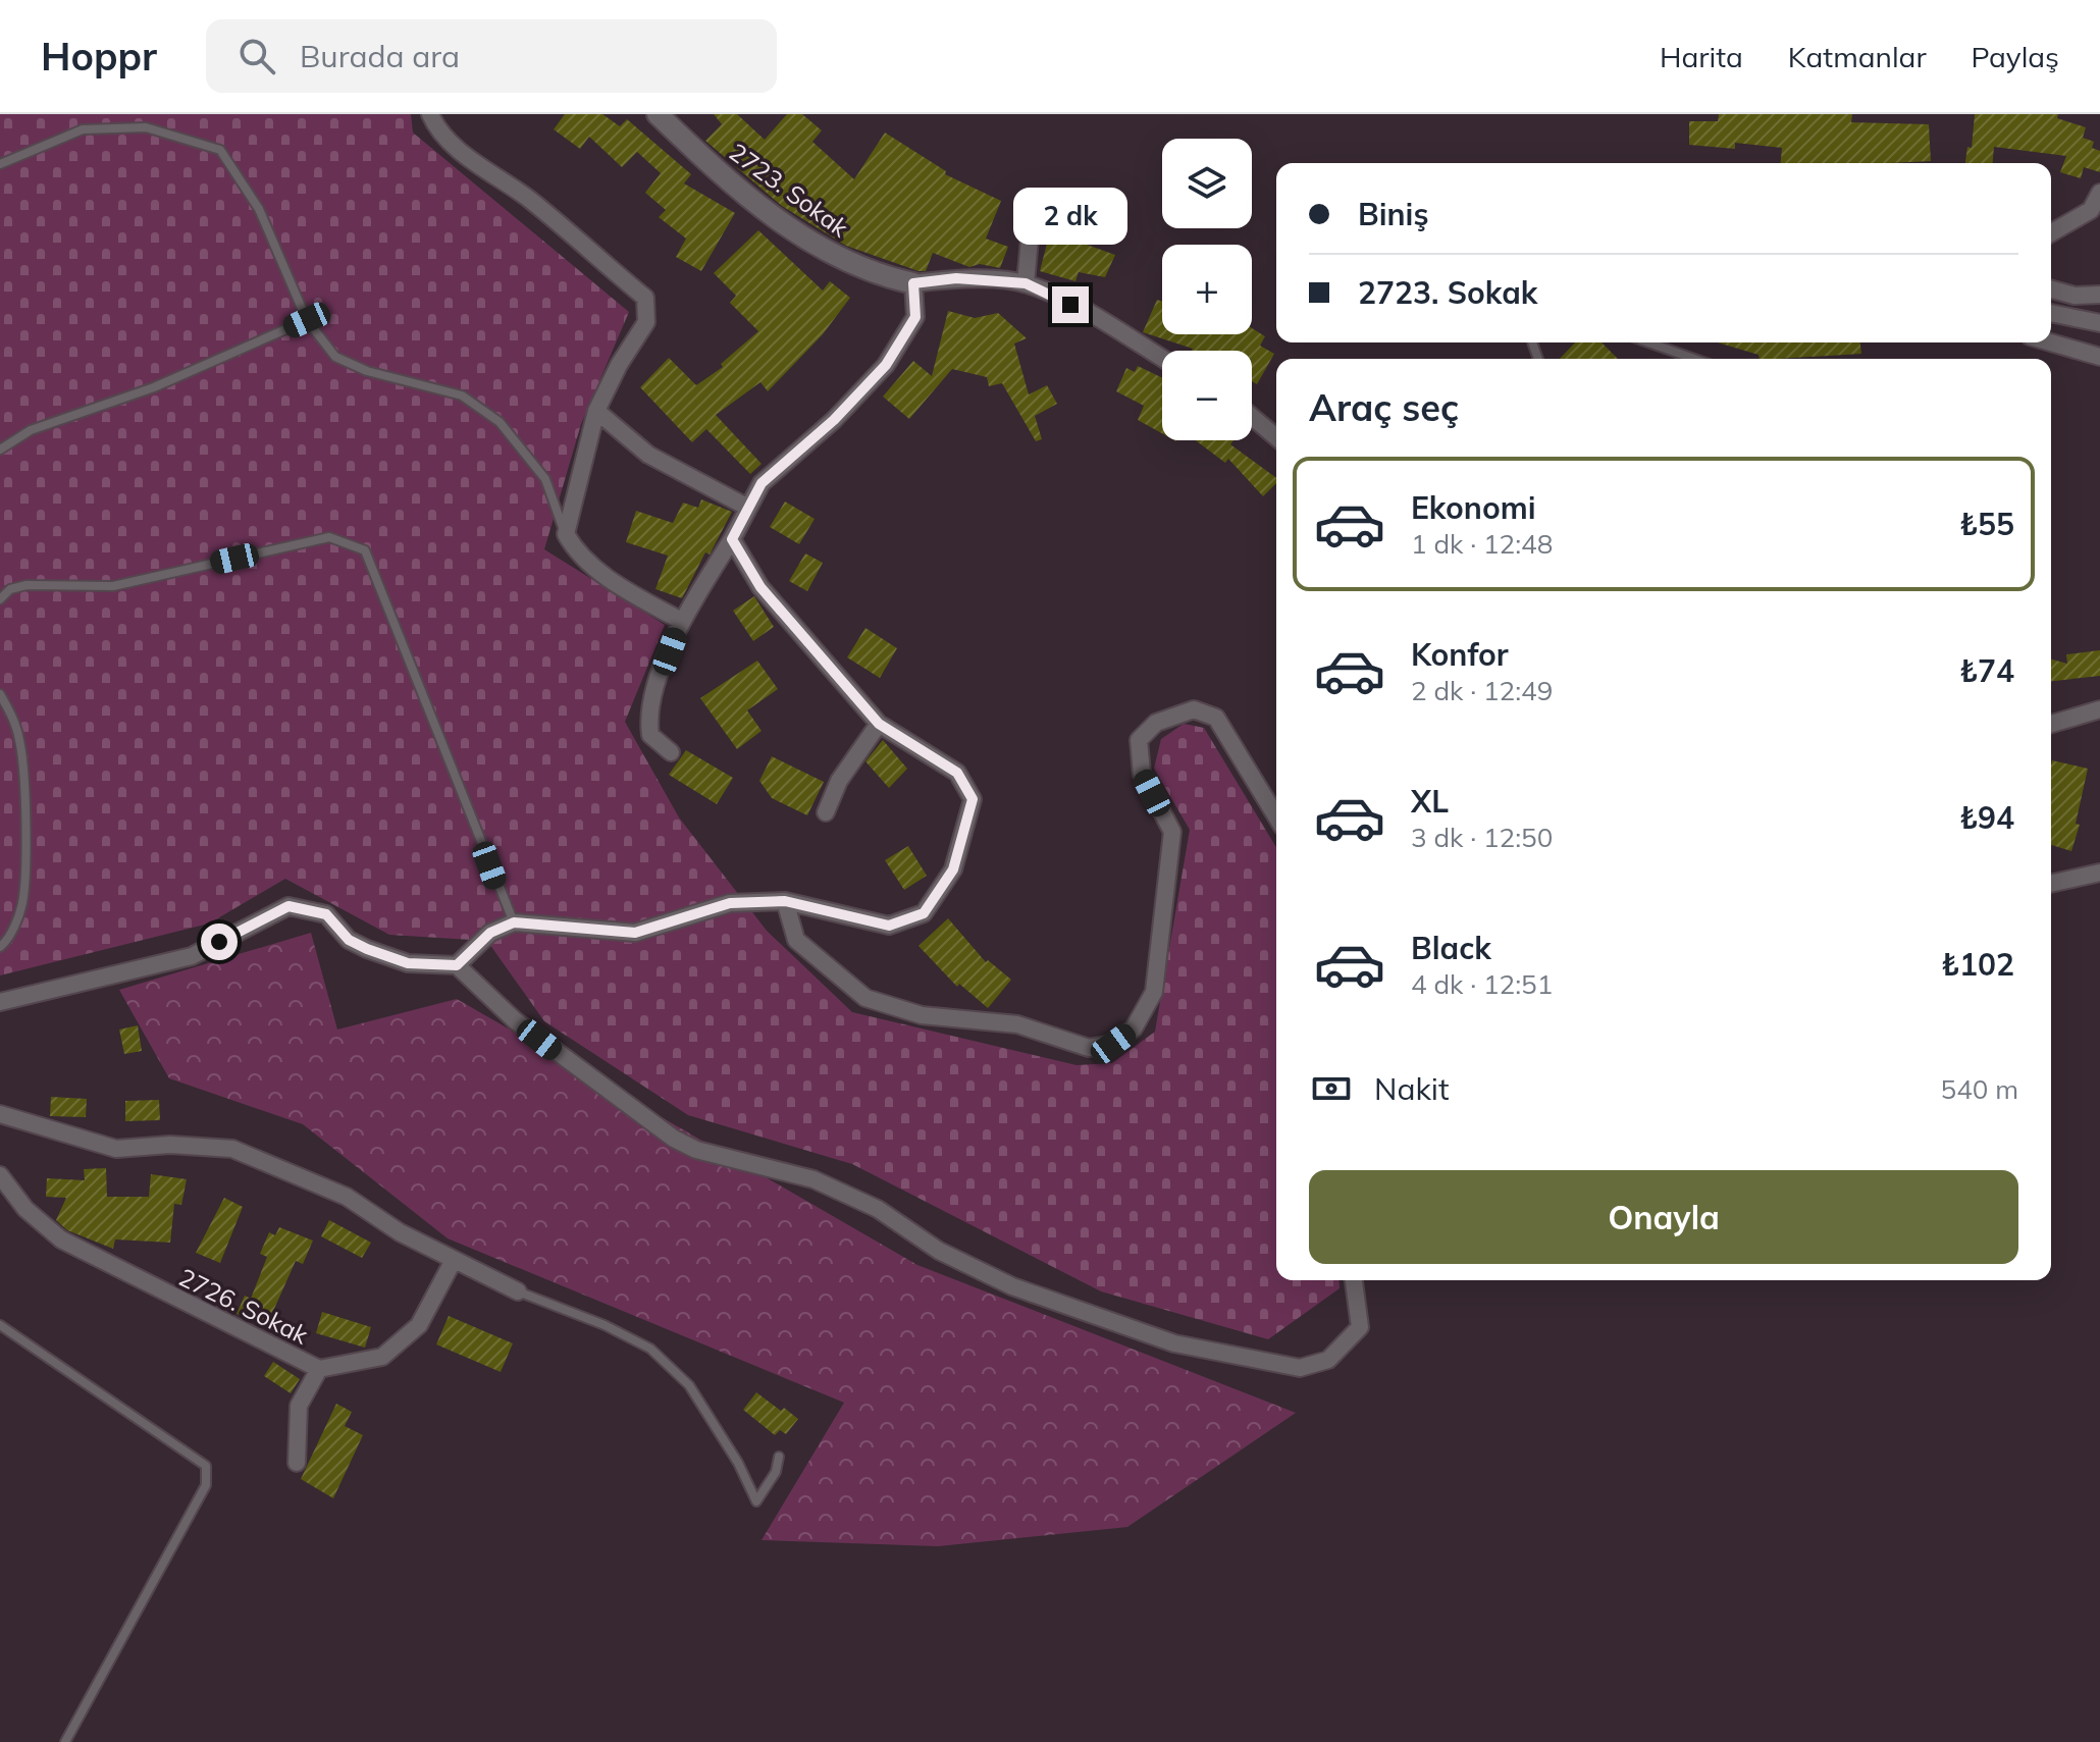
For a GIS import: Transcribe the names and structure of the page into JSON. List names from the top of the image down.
{
  "streets": {
    "street": ["2723. Sokak", "2726. Sokak"]
  },
  "page": {
    "header": "Hoppr",
    "search": "Burada ara",
    "nav": ["Harita", "Katmanlar", "Paylaş"],
    "map_buttons": ["+", "−"],
    "banner": ["Biniş", "2723. Sokak"],
    "bubble": "2 dk",
    "heading": "Araç seç",
    "list": [
      {
        "name": "Ekonomi",
        "note": "1 dk · 12:48",
        "value": "₺55"
      },
      {
        "name": "Konfor",
        "note": "2 dk · 12:49",
        "value": "₺74"
      },
      {
        "name": "XL",
        "note": "3 dk · 12:50",
        "value": "₺94"
      },
      {
        "name": "Black",
        "note": "4 dk · 12:51",
        "value": "₺102"
      }
    ],
    "pay": ["Nakit", "540 m"],
    "buttons": "Onayla"
  }
}
